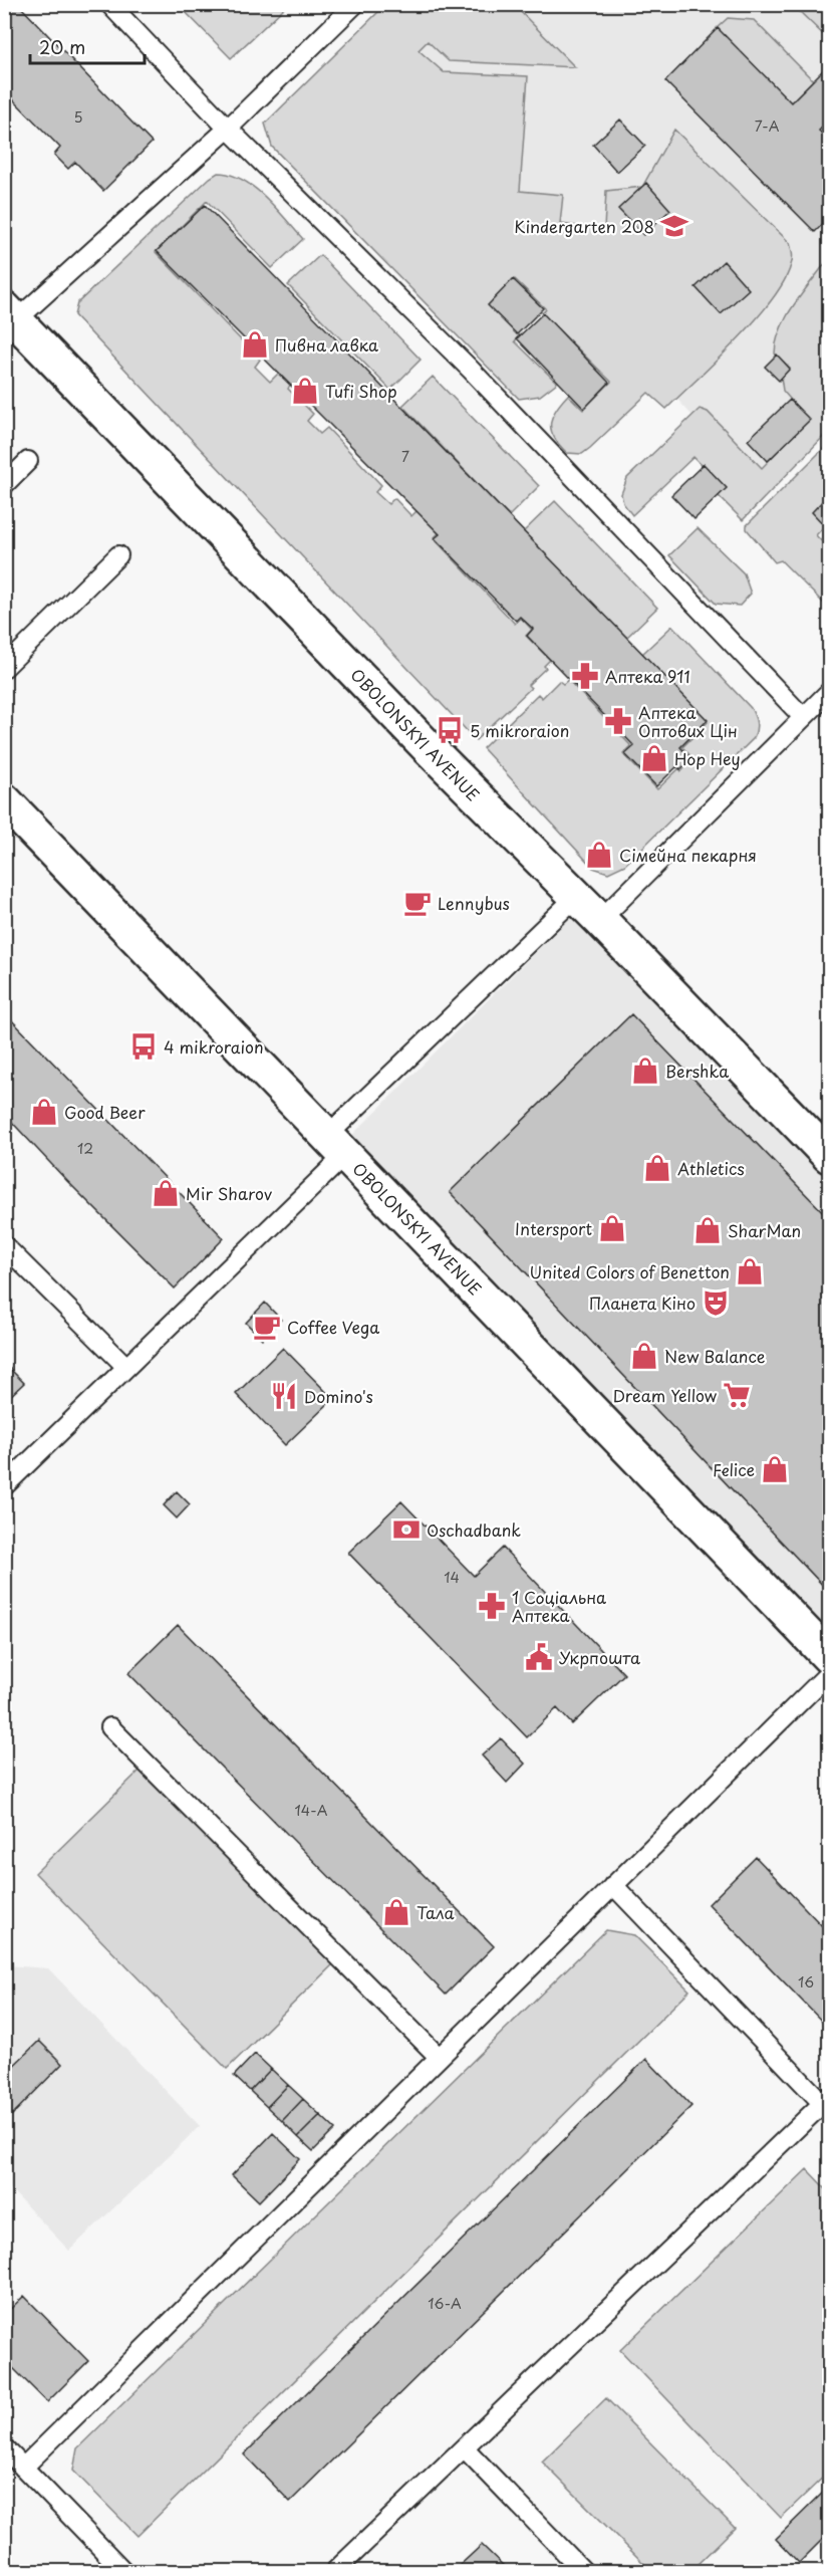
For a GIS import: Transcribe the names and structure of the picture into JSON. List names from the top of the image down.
{
  "streets": {
    "main road": ["OBOLONSKYI AVENUE"]
  },
  "places": {
    "school or university": ["Kindergarten 208"],
    "shop": [
      "Пивна лавка",
      "Tufi Shop",
      "Hop Hey",
      "Сімейна пекарня",
      "Bershka",
      "Good Beer",
      "Athletics",
      "Mir Sharov",
      "Intersport",
      "SharMan",
      "United Colors of Benetton",
      "New Balance",
      "Felice",
      "Тала"
    ],
    "pharmacy": ["Аптека 911", "Аптека Оптових Цін", "1 Соціальна Аптека"],
    "bus stop": ["5 mikroraion", "4 mikroraion"],
    "cafe": ["Lennybus", "Coffee Vega"],
    "theatre": ["Планета Кіно"],
    "supermarket": ["Dream Yellow"],
    "restaurant": ["Domino's"],
    "bank": ["Oschadbank"],
    "public building": ["Укрпошта"]
  },
  "house_numbers": [
    "5",
    "7-А",
    "7",
    "12",
    "14",
    "14-А",
    "16",
    "16-А"
  ],
  "scale_bar": "20 m"
}
